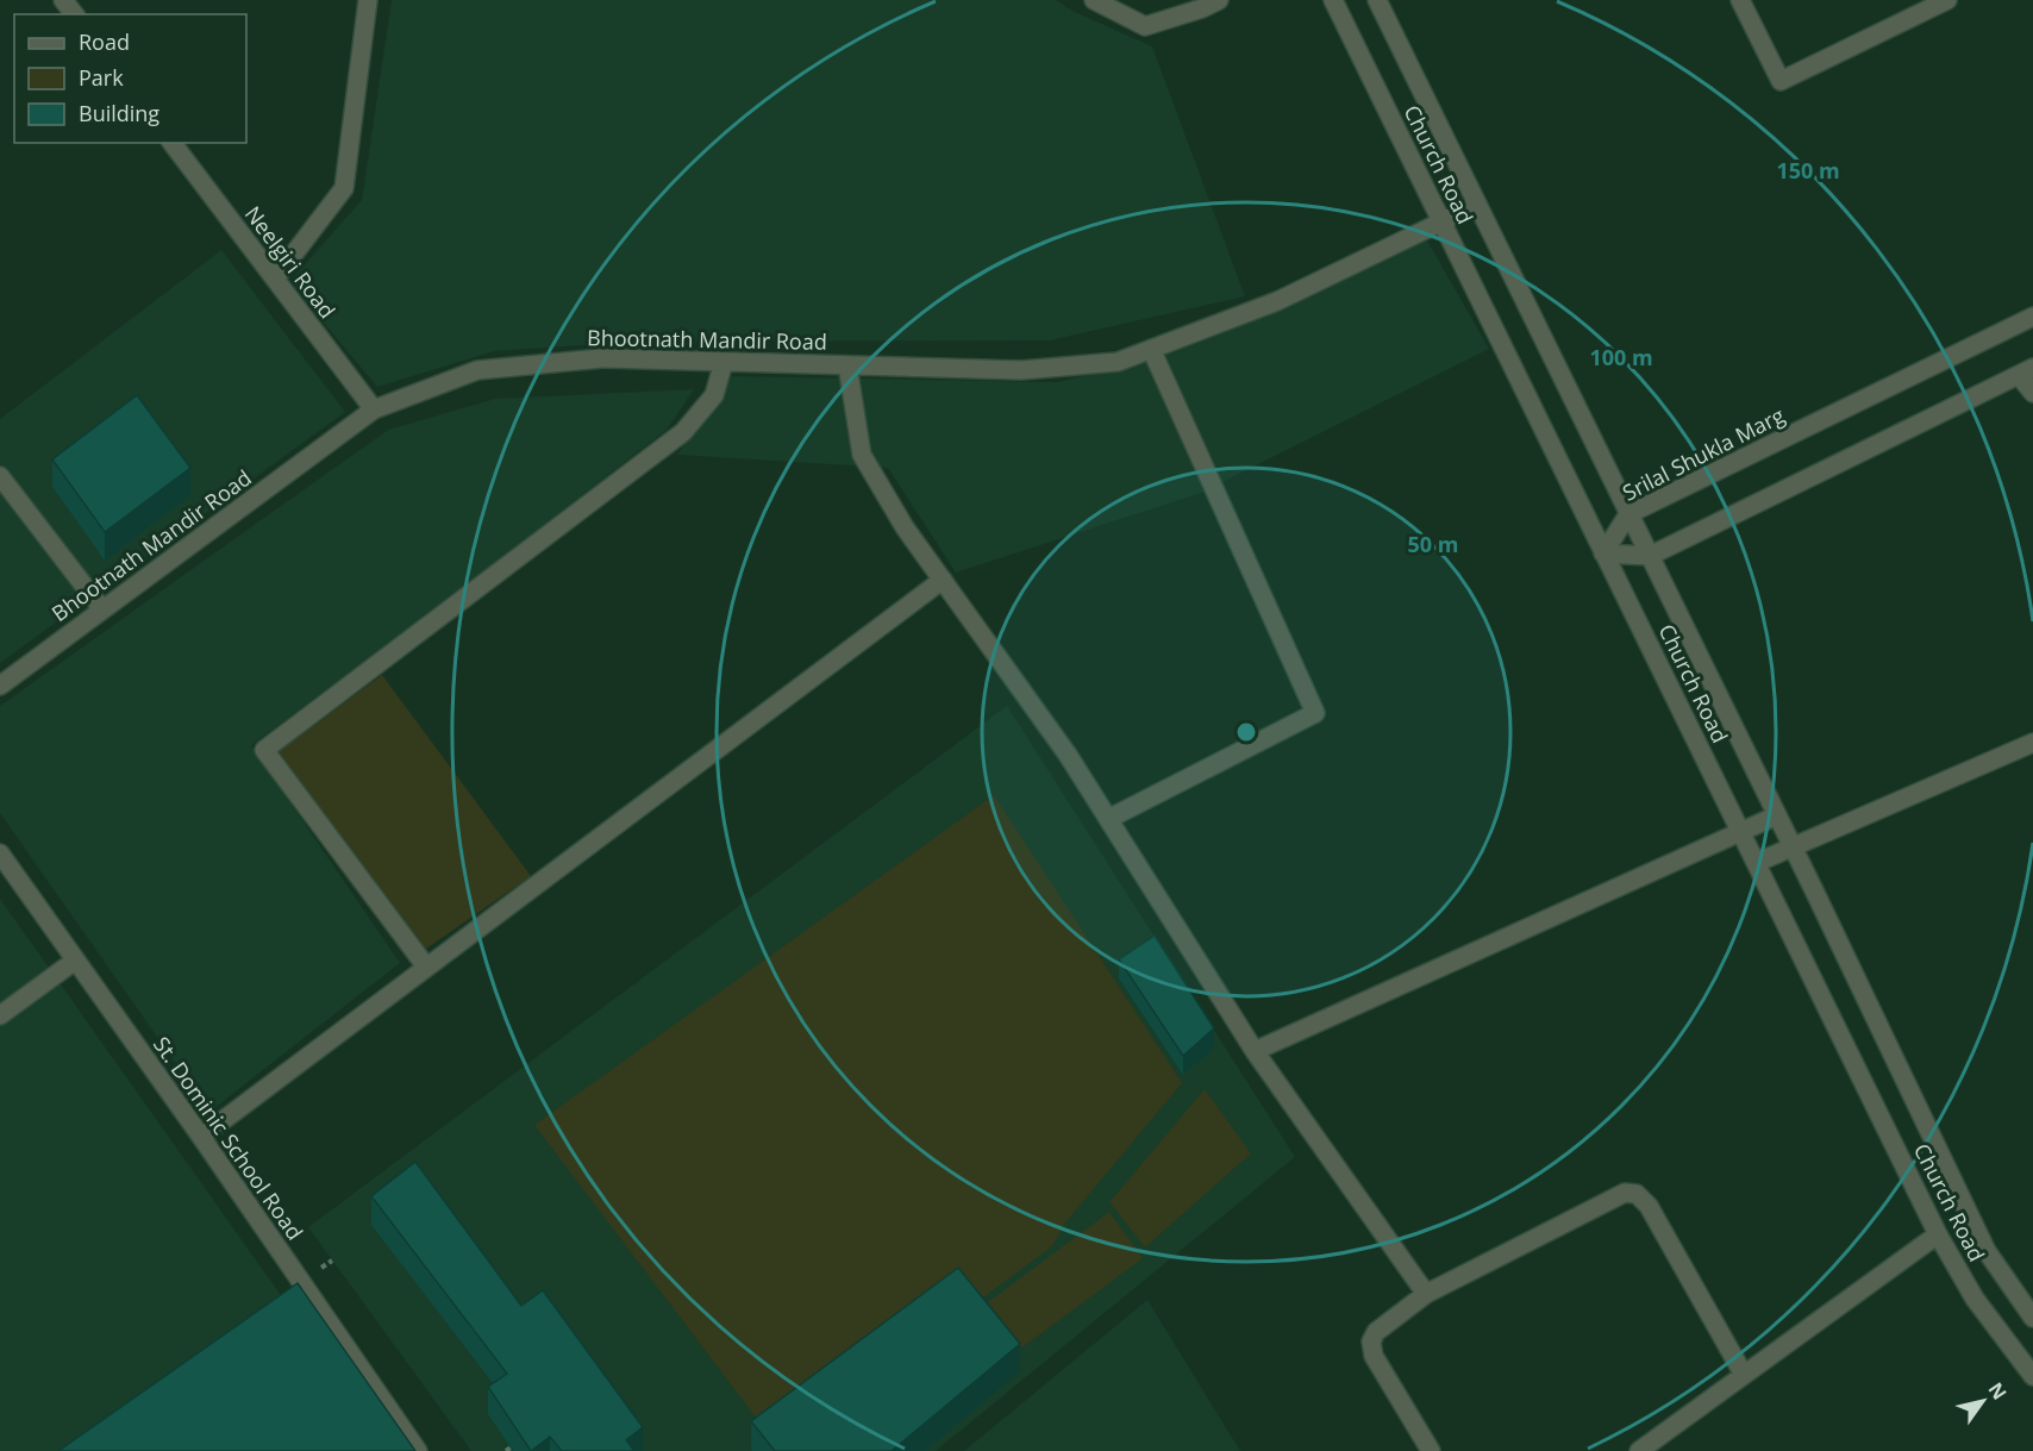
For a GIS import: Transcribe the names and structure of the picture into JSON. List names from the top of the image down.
{
  "streets": {
    "street": [
      "Church Road",
      "Neelgiri Road",
      "Bhootnath Mandir Road",
      "Srilal Shukla Marg",
      "St. Dominic School Road"
    ]
  },
  "crossings": [
    ["Church Road", "Bhootnath Mandir Road"],
    ["Church Road", "Srilal Shukla Marg"],
    ["Neelgiri Road", "Bhootnath Mandir Road"]
  ],
  "legend": ["Road", "Park", "Building"],
  "north": "top right",
  "rings": ["150 m", "100 m", "50 m"]
}
